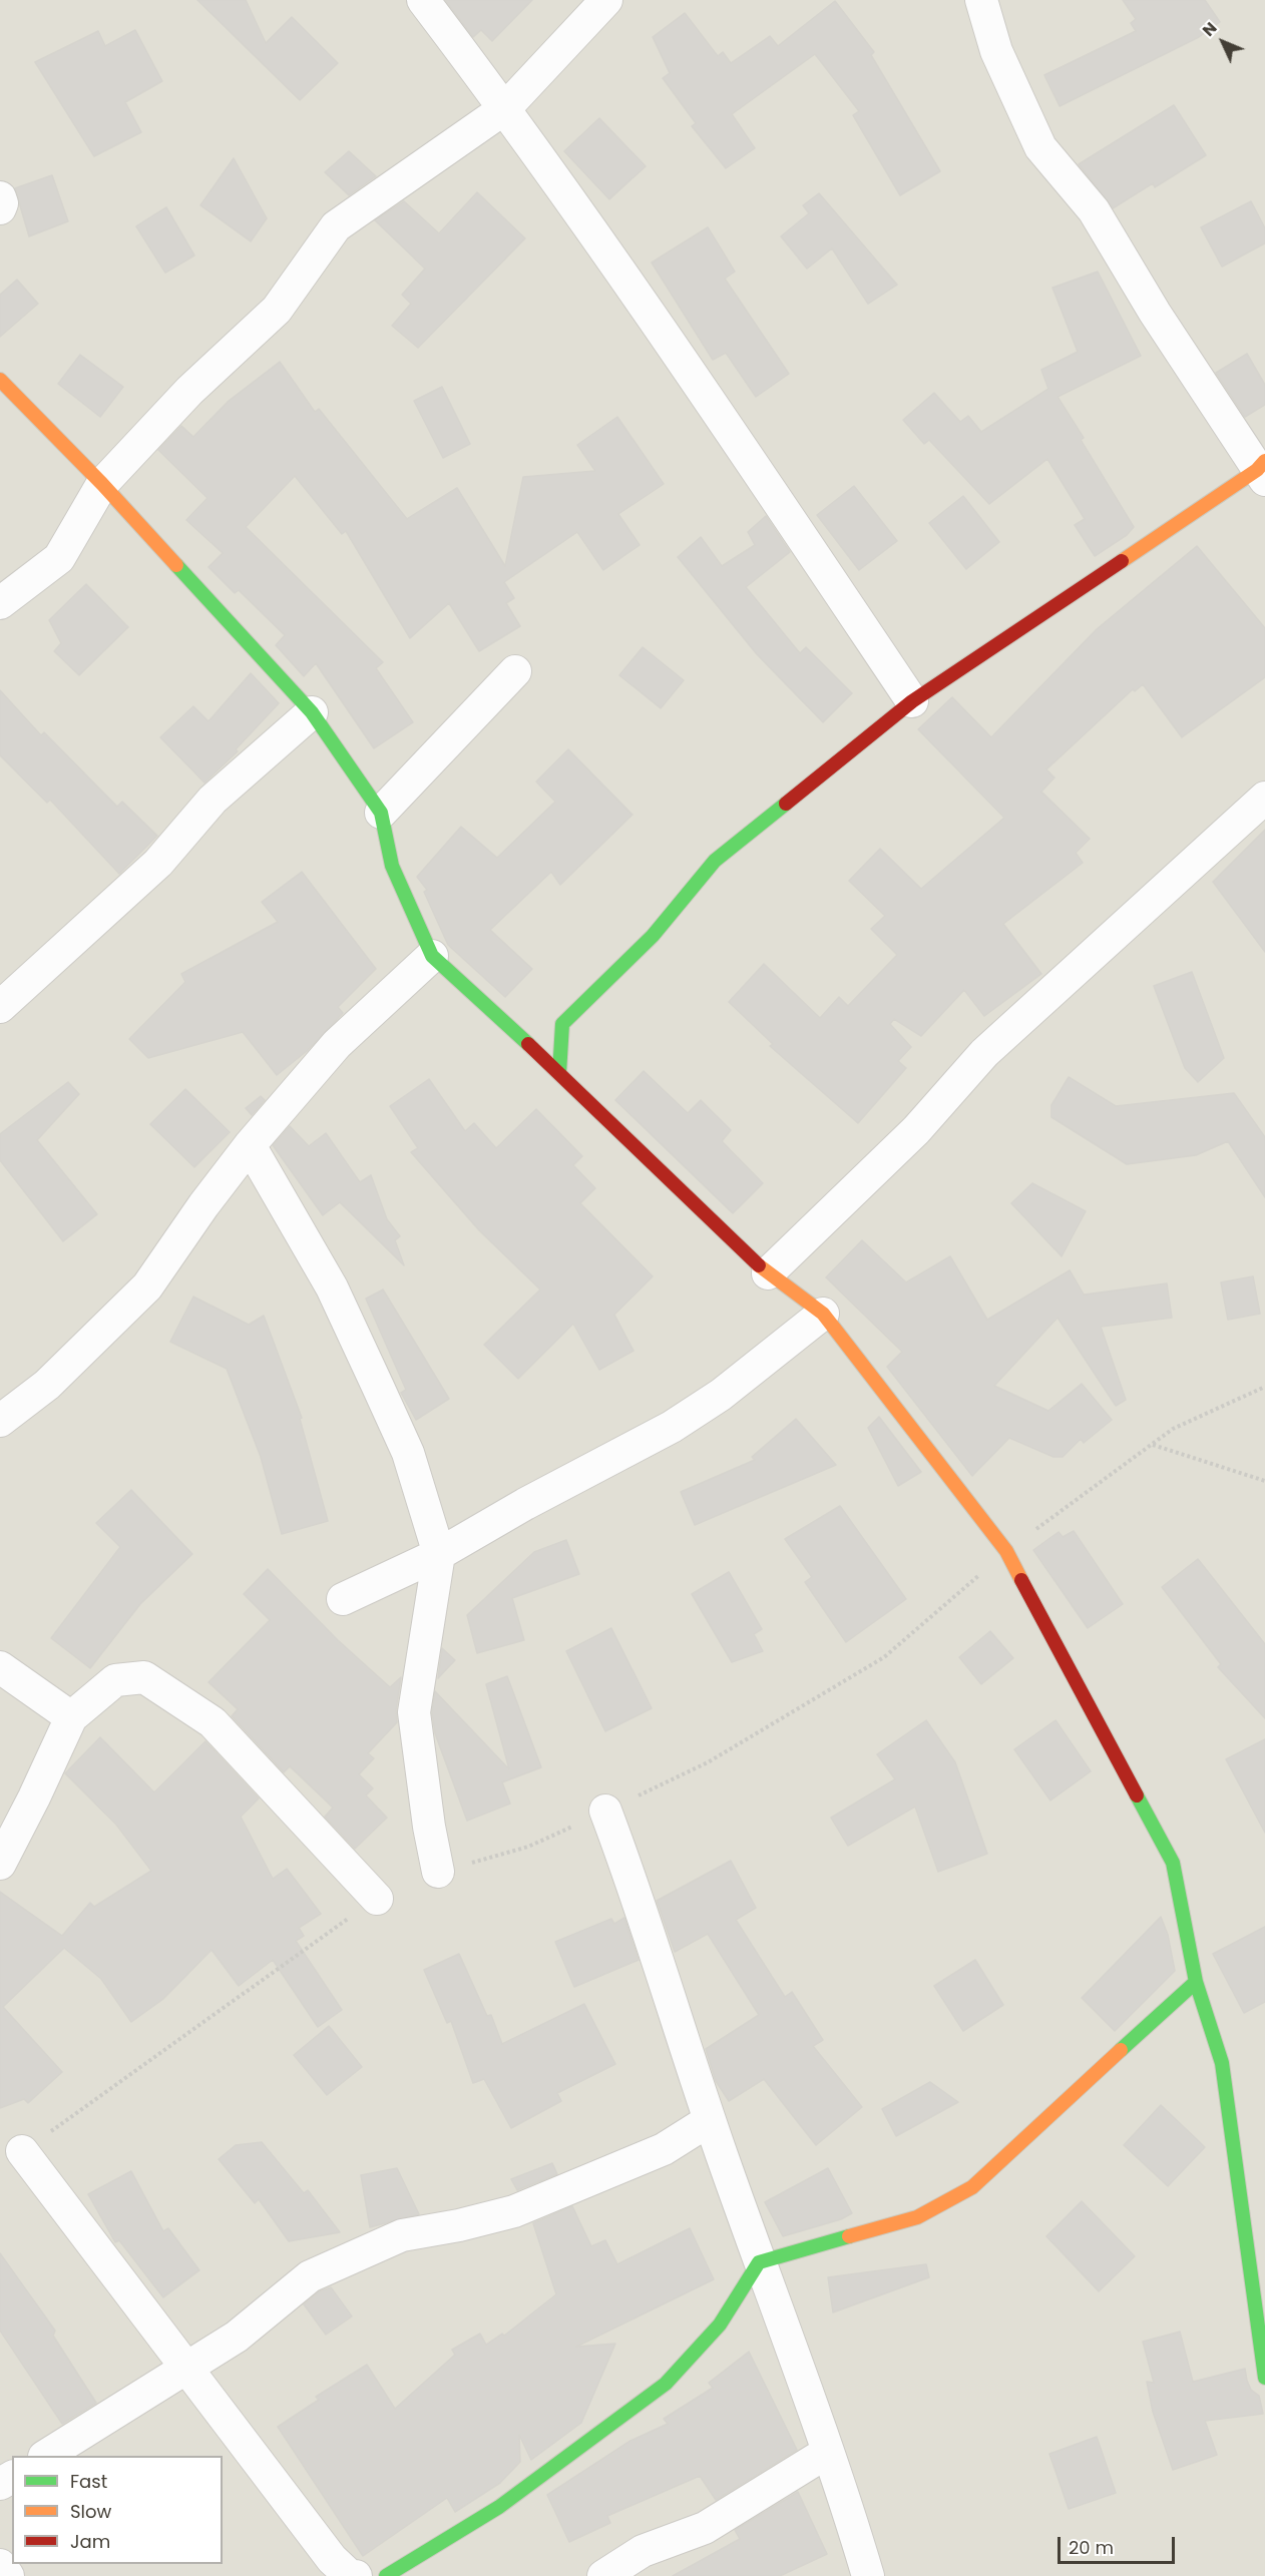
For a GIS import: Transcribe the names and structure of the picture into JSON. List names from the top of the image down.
{
  "legend": ["Fast", "Slow", "Jam"],
  "scale_bar": "20 m",
  "north": "top left"
}
